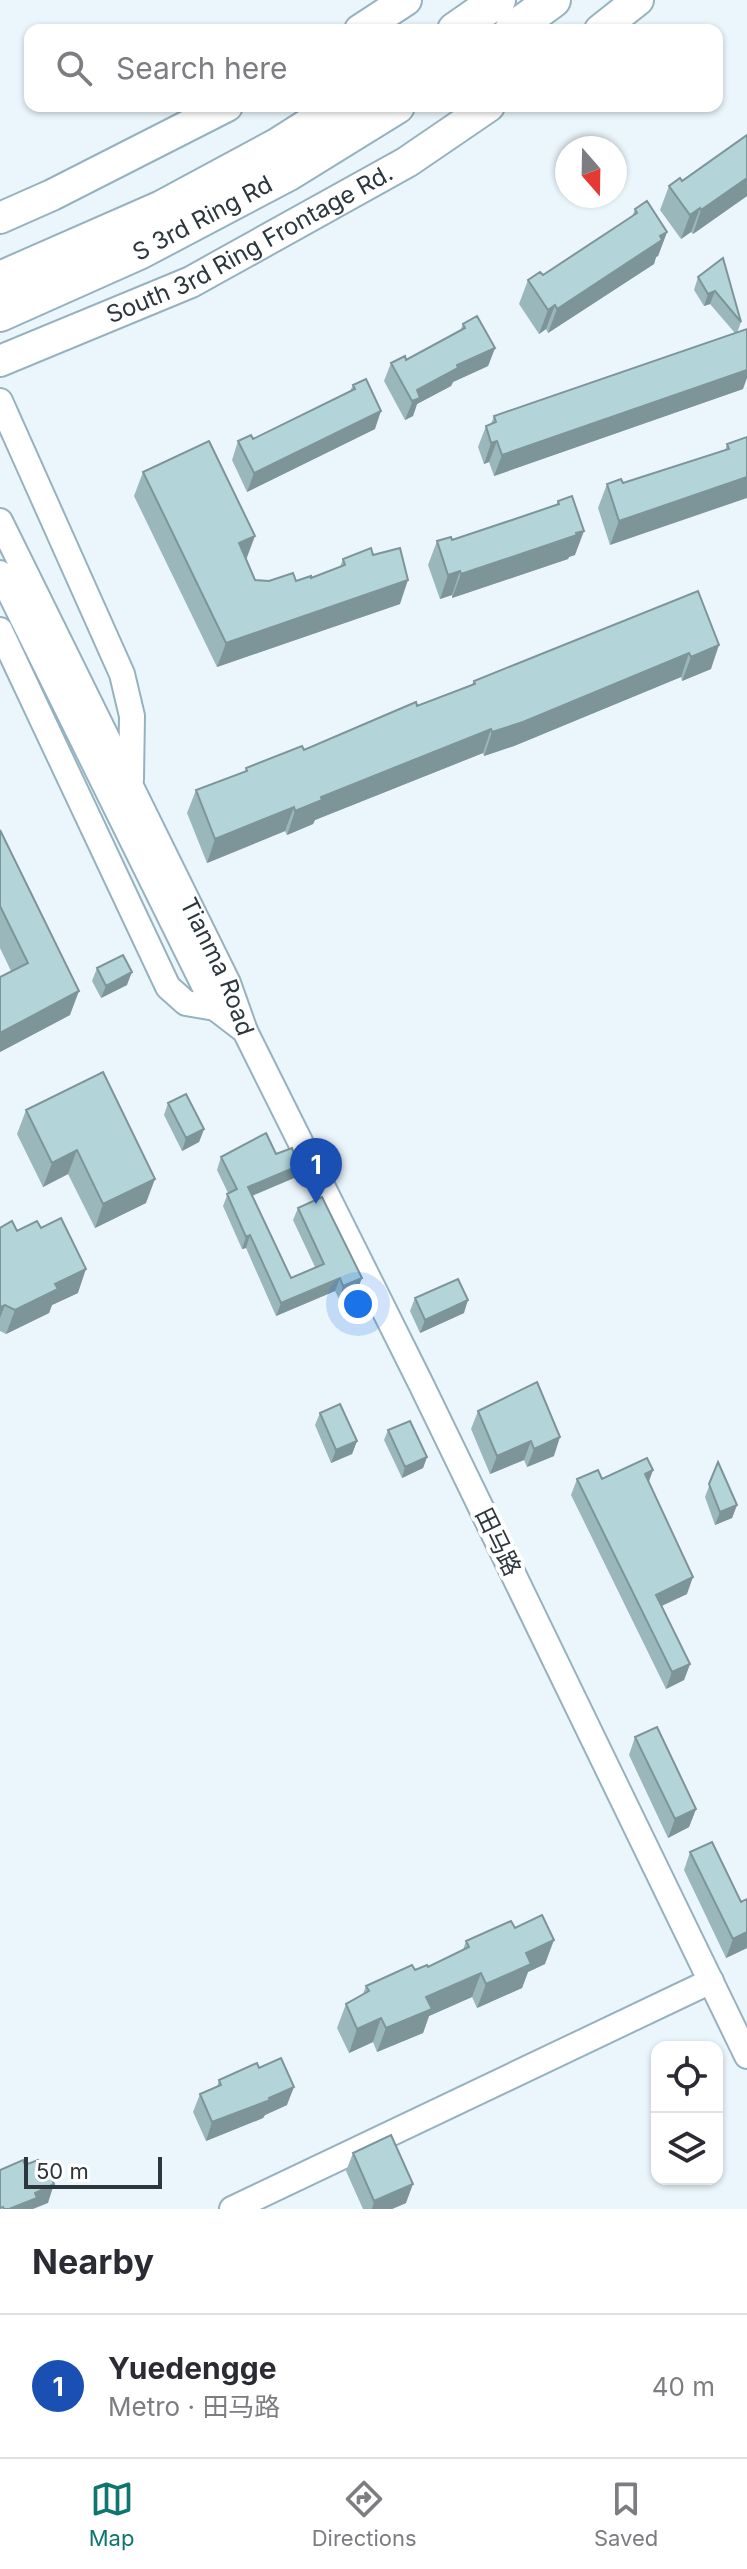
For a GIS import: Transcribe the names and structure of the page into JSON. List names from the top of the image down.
{
  "streets": {
    "highway": ["S 3rd Ring Rd"],
    "main road": ["South 3rd Ring Frontage Rd."],
    "street": ["Tianma Road", "田马路"]
  },
  "crossings": [
    ["Tianma Road", "田马路"]
  ],
  "scale_bar": "50 m",
  "north": "bottom",
  "page": {
    "search": "Search here",
    "pins": "1",
    "scale": "50 m",
    "heading": "Nearby",
    "list": [
      {
        "mark": "1",
        "name": "Yuedengge",
        "note": "Metro · 田马路",
        "value": "40 m"
      }
    ],
    "nav": ["Map", "Directions", "Saved"]
  }
}
